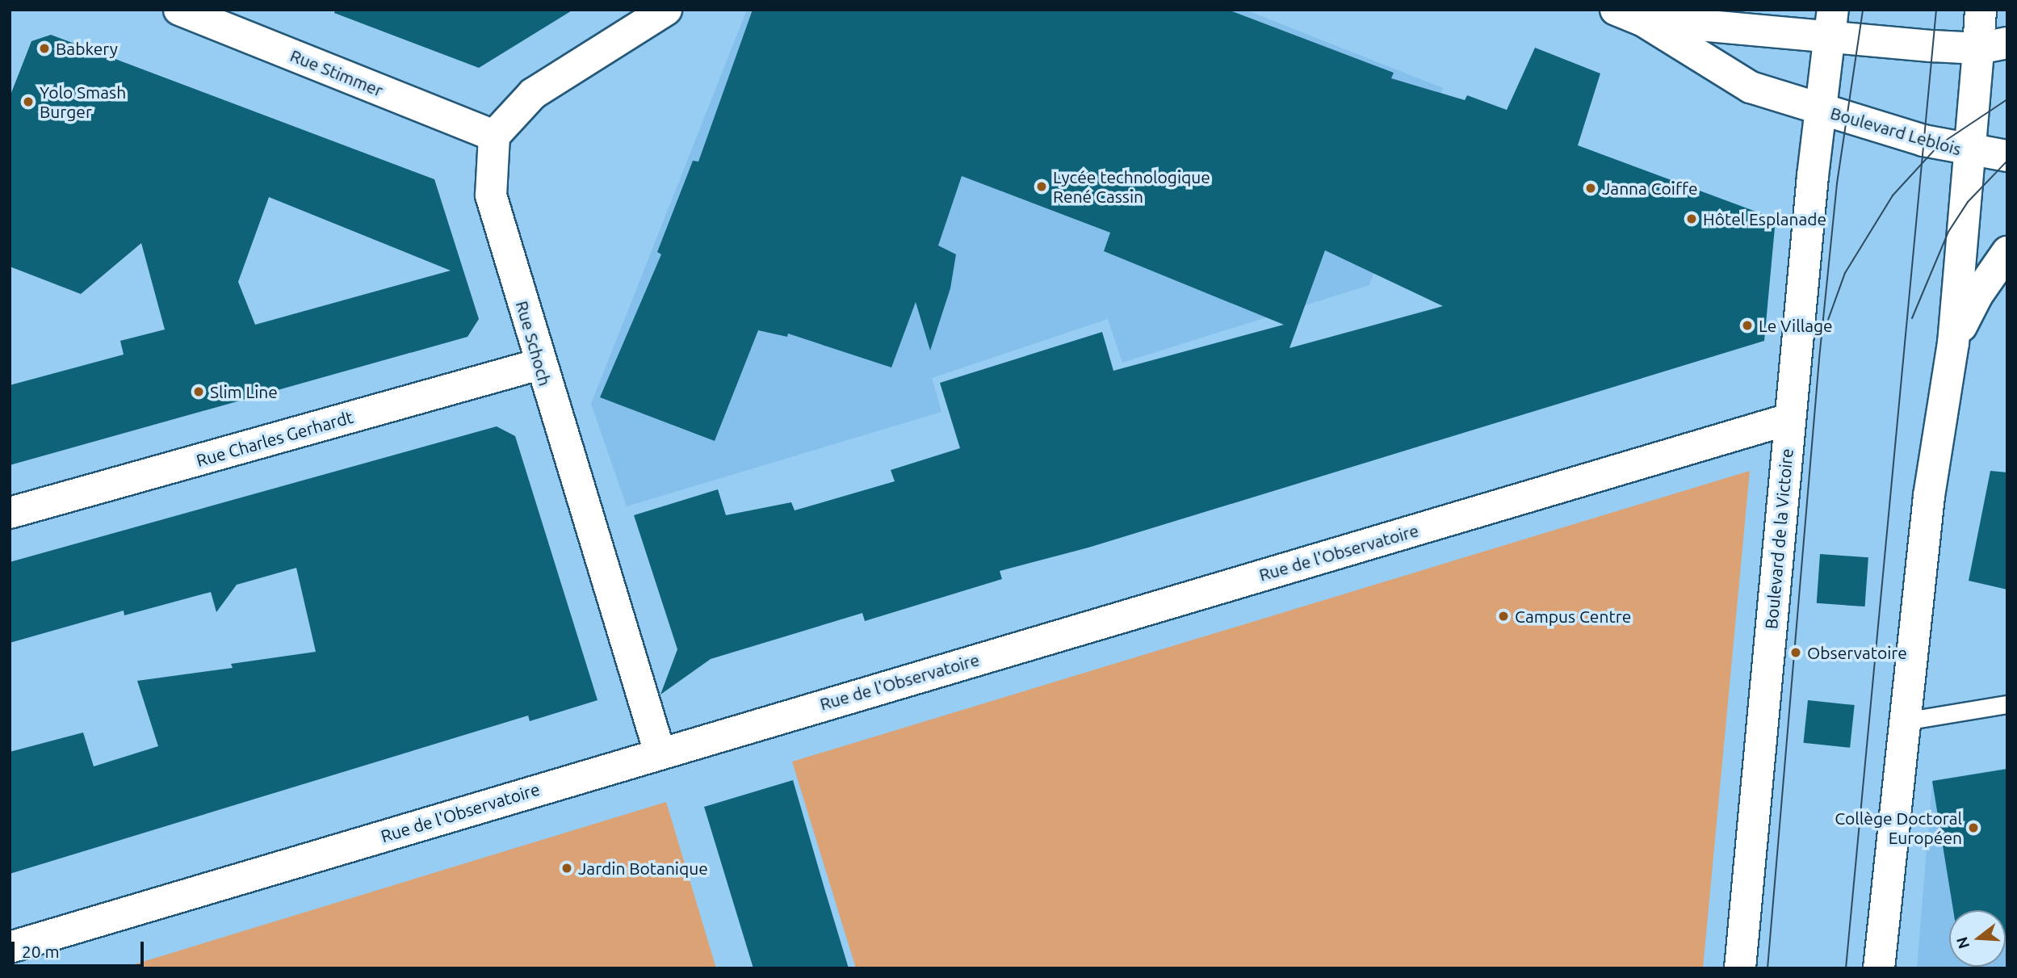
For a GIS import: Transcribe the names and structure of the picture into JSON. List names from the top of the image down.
{
  "streets": {
    "street": [
      "Rue Stimmer",
      "Boulevard Leblois",
      "Rue Schoch",
      "Rue Charles Gerhardt",
      "Boulevard de la Victoire",
      "Rue de l'Observatoire"
    ]
  },
  "crossings": [
    ["Rue Stimmer", "Rue Schoch"],
    ["Boulevard Leblois", "Boulevard de la Victoire"],
    ["Rue Schoch", "Rue Charles Gerhardt"],
    ["Rue Schoch", "Rue de l'Observatoire"],
    ["Boulevard de la Victoire", "Rue de l'Observatoire"]
  ],
  "places": [
    "Babkery",
    "Yolo Smash Burger",
    "Lycée technologique René Cassin",
    "Janna Coiffe",
    "Hôtel Esplanade",
    "Le Village",
    "Slim Line",
    "Campus Centre",
    "Observatoire",
    "Collège Doctoral Européen",
    "Jardin Botanique"
  ],
  "scale_bar": "20 m",
  "north": "left"
}
